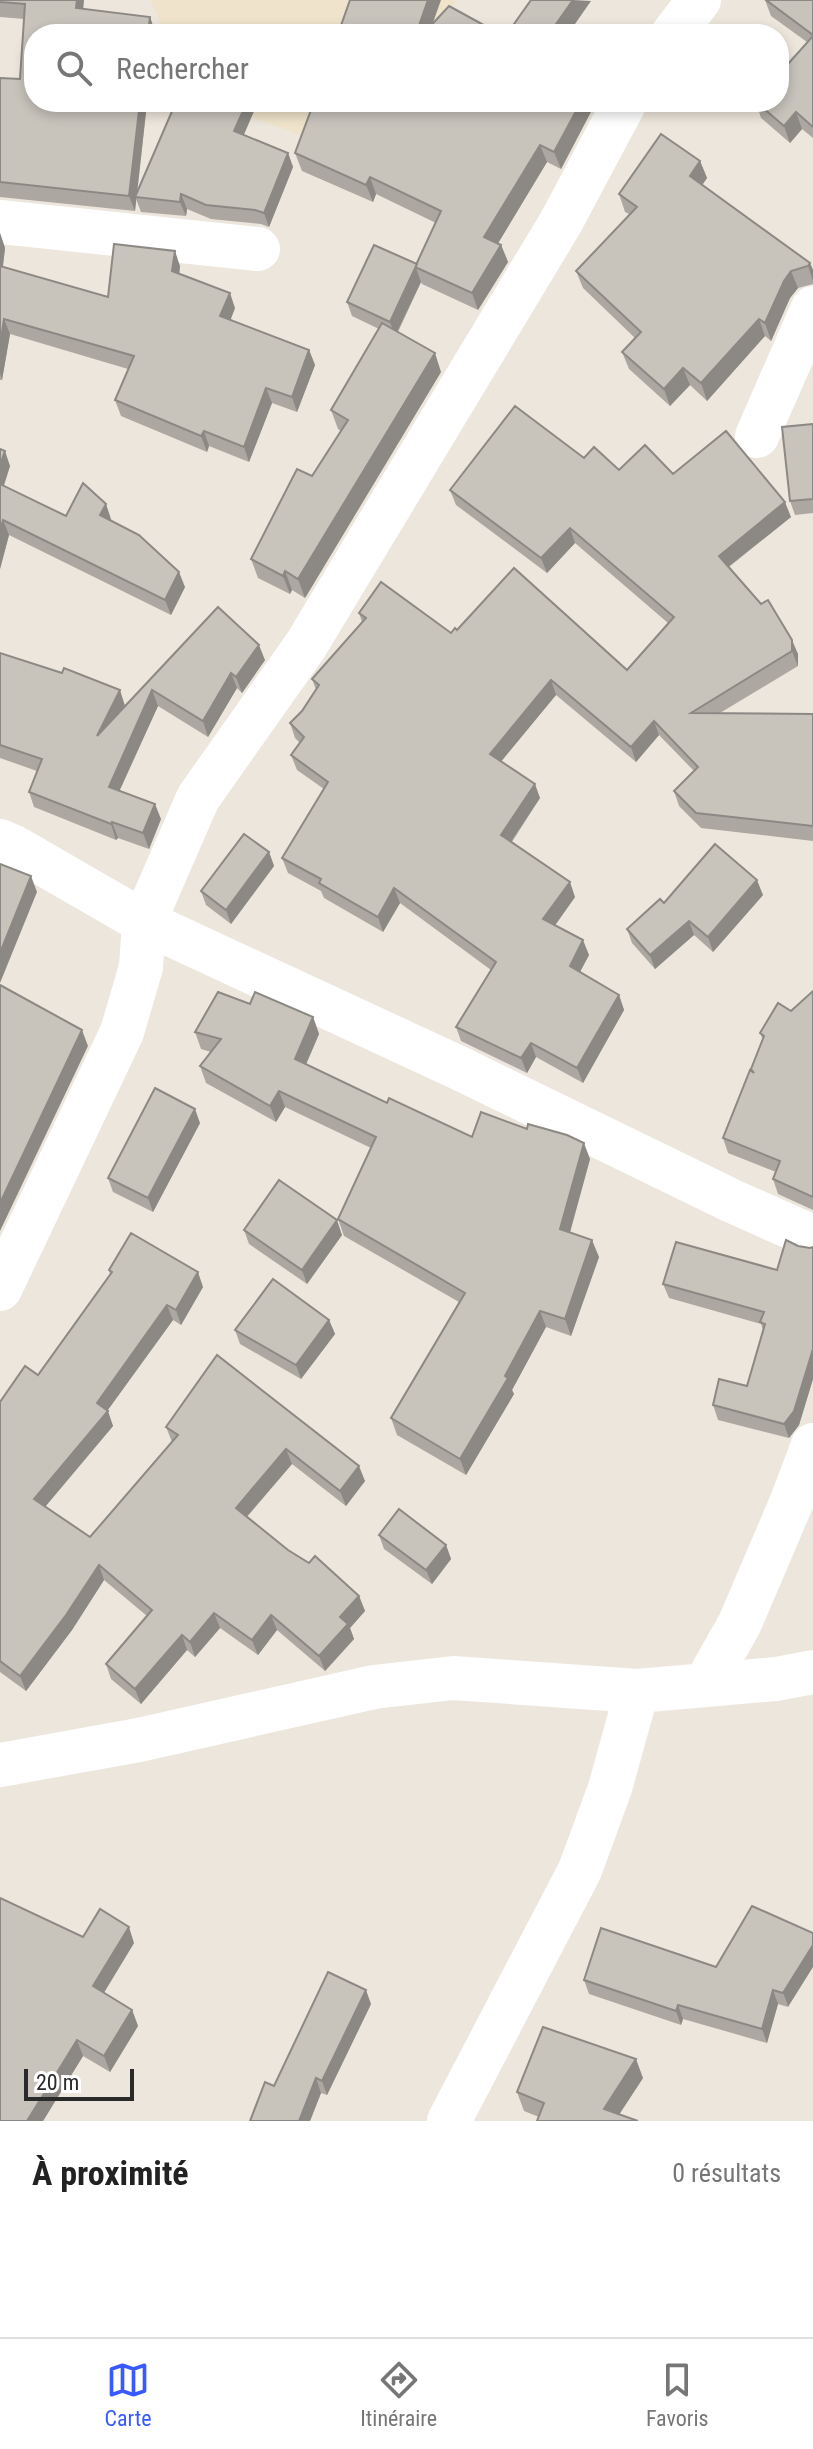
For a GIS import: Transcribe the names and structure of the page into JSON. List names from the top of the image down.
{
  "scale_bar": "20 m",
  "page": {
    "search": "Rechercher",
    "scale": "20 m",
    "heading": ["À proximité", "0 résultats"],
    "nav": ["Carte", "Itinéraire", "Favoris"]
  }
}
